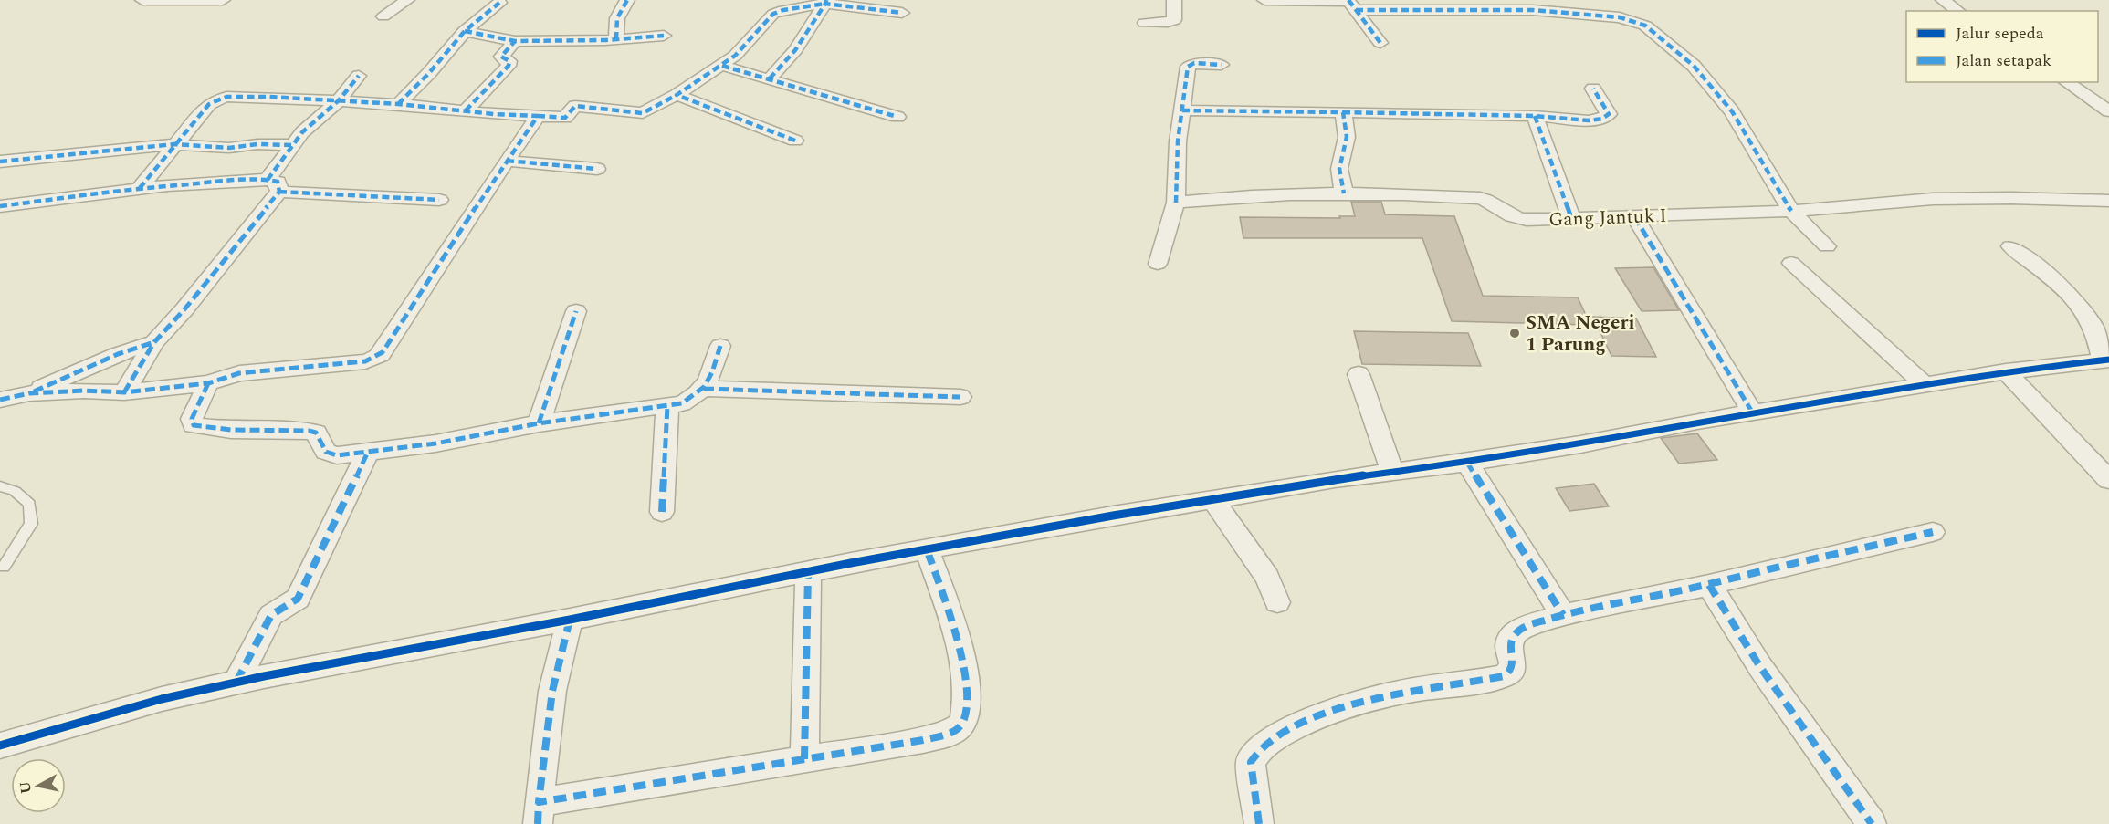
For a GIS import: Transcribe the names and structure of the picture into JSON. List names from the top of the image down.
{
  "streets": {
    "street": ["Gang Jantuk I"]
  },
  "places": ["SMA Negeri 1 Parung"],
  "legend": ["Jalur sepeda", "Jalan setapak"],
  "north": "left"
}
